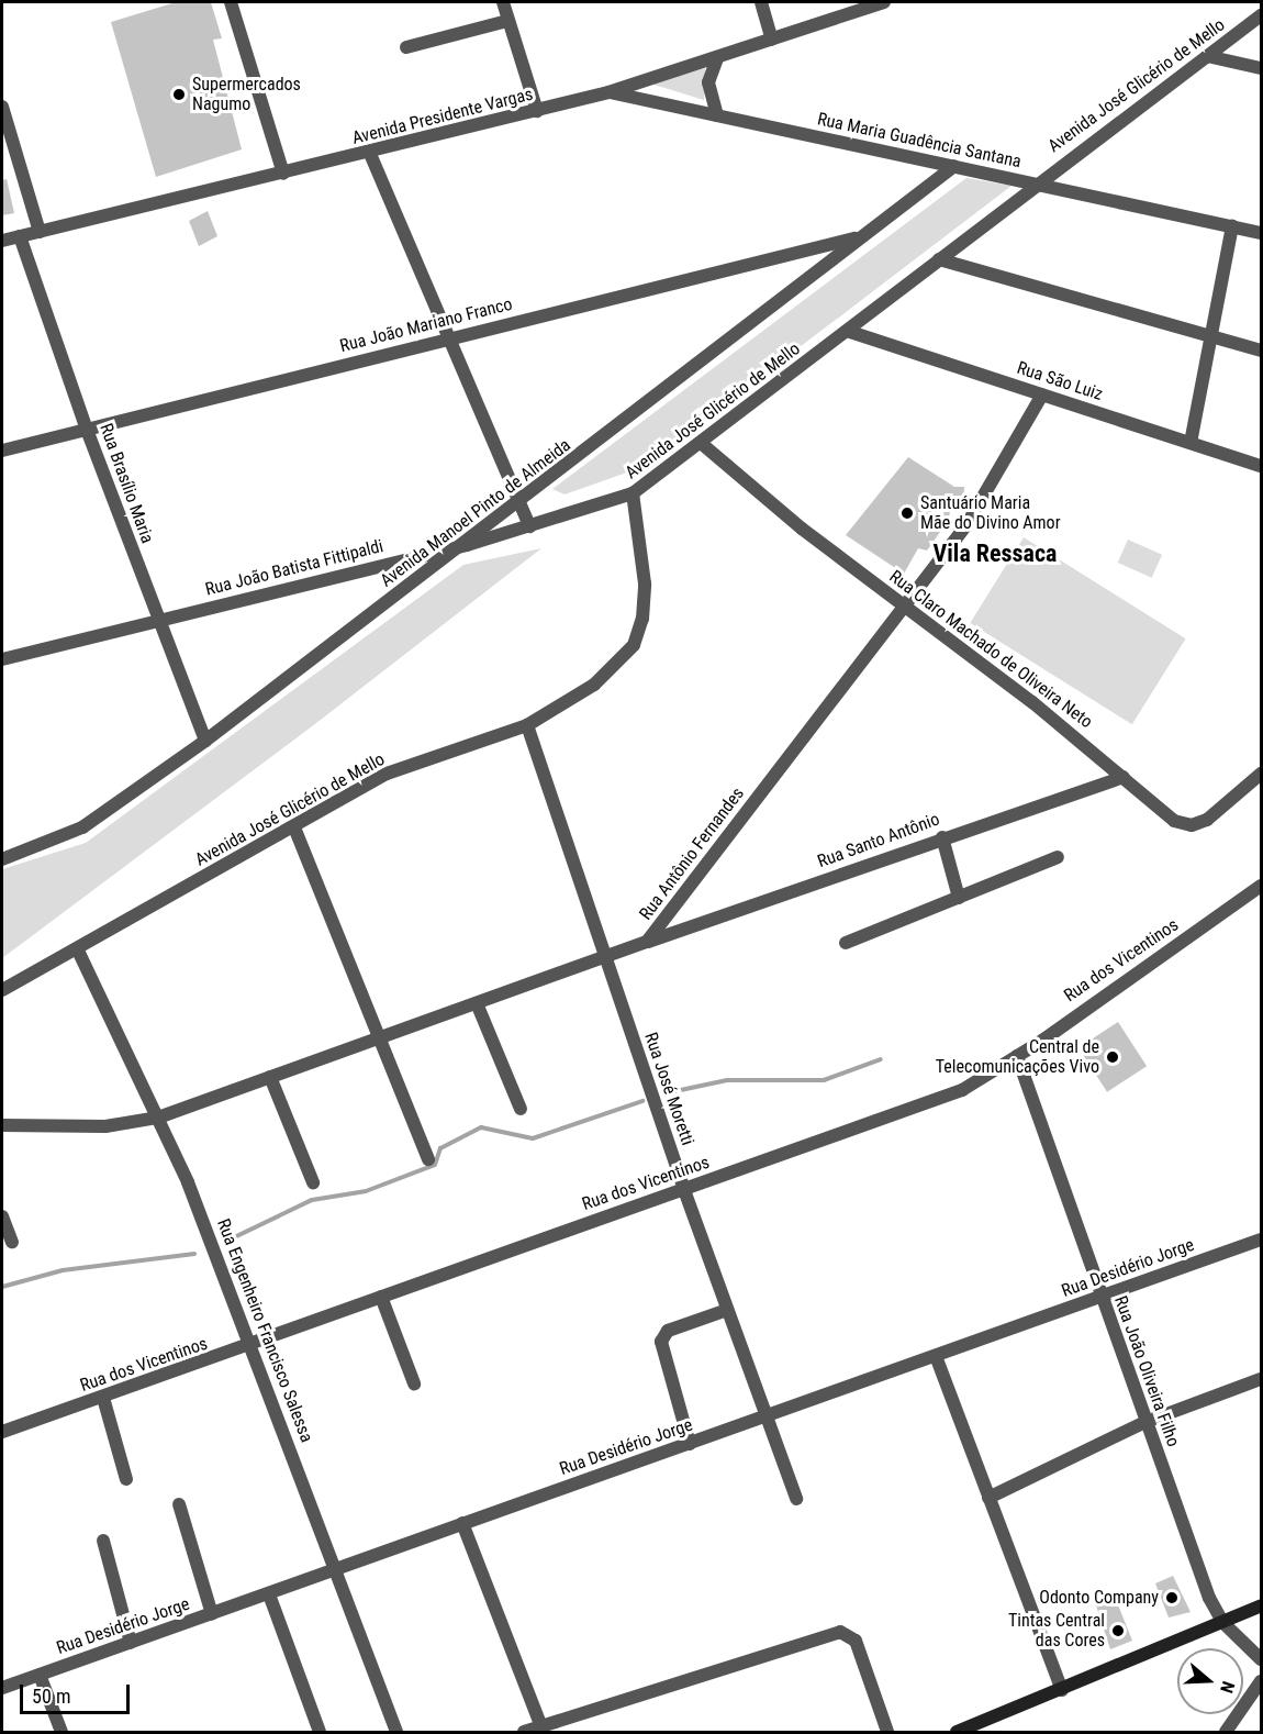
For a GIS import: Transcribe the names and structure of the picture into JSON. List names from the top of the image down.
{
  "streets": {
    "street": [
      "Avenida José Glicério de Mello",
      "Avenida Presidente Vargas",
      "Rua Maria Guadência Santana",
      "Rua João Mariano Franco",
      "Rua São Luiz",
      "Rua Brasílio Maria",
      "Avenida Manoel Pinto de Almeida",
      "Rua João Batista Fittipaldi",
      "Rua Claro Machado de Oliveira Neto",
      "Rua Santo Antônio",
      "Rua Antônio Fernandes",
      "Rua dos Vicentinos",
      "Rua José Moretti",
      "Rua Desidério Jorge",
      "Rua Engenheiro Francisco Salessa",
      "Rua João Oliveira Filho"
    ]
  },
  "crossings": [
    ["Avenida José Glicério de Mello", "Rua Maria Guadência Santana"],
    ["Avenida José Glicério de Mello", "Rua São Luiz"],
    ["Avenida José Glicério de Mello", "Rua João Batista Fittipaldi"],
    ["Avenida José Glicério de Mello", "Rua Claro Machado de Oliveira Neto"],
    ["Avenida José Glicério de Mello", "Rua José Moretti"],
    ["Avenida José Glicério de Mello", "Rua Engenheiro Francisco Salessa"],
    ["Avenida Presidente Vargas", "Rua Maria Guadência Santana"],
    ["Avenida Presidente Vargas", "Rua Brasílio Maria"],
    ["Rua Maria Guadência Santana", "Avenida Manoel Pinto de Almeida"],
    ["Rua João Mariano Franco", "Rua Brasílio Maria"],
    ["Rua João Mariano Franco", "Avenida Manoel Pinto de Almeida"],
    ["Rua São Luiz", "Rua Antônio Fernandes"],
    ["Rua Brasílio Maria", "Avenida Manoel Pinto de Almeida"],
    ["Rua Brasílio Maria", "Rua João Batista Fittipaldi"],
    ["Avenida Manoel Pinto de Almeida", "Rua João Batista Fittipaldi"],
    ["Rua Claro Machado de Oliveira Neto", "Rua Santo Antônio"],
    ["Rua Claro Machado de Oliveira Neto", "Rua Antônio Fernandes"],
    ["Rua Santo Antônio", "Rua Antônio Fernandes"],
    ["Rua Antônio Fernandes", "Rua José Moretti"],
    ["Rua Antônio Fernandes", "Rua Engenheiro Francisco Salessa"],
    ["Rua dos Vicentinos", "Rua José Moretti"],
    ["Rua dos Vicentinos", "Rua Engenheiro Francisco Salessa"],
    ["Rua dos Vicentinos", "Rua João Oliveira Filho"],
    ["Rua José Moretti", "Rua Desidério Jorge"],
    ["Rua Desidério Jorge", "Rua Engenheiro Francisco Salessa"],
    ["Rua Desidério Jorge", "Rua João Oliveira Filho"]
  ],
  "districts": ["Vila Ressaca"],
  "places": [
    "Supermercados Nagumo",
    "Santuário Maria Mãe do Divino Amor",
    "Central de Telecomunicações Vivo",
    "Odonto Company",
    "Tintas Central das Cores"
  ],
  "scale_bar": "50 m",
  "north": "right"
}
